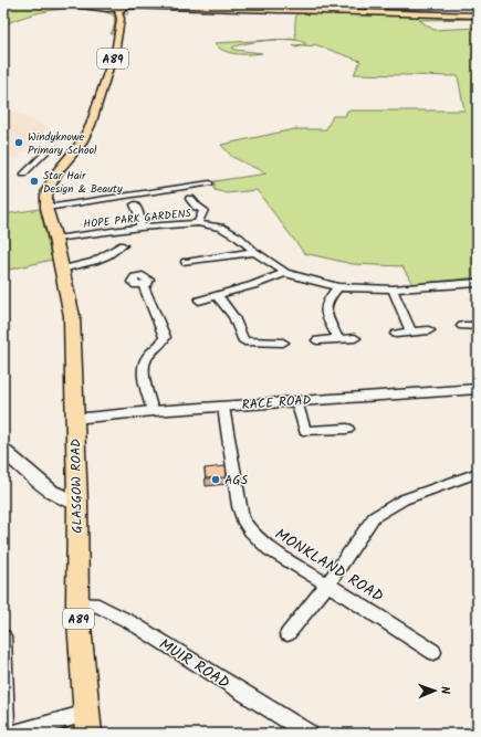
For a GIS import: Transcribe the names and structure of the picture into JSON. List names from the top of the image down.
{
  "streets": {
    "main road": ["A89", "GLASGOW ROAD"],
    "street": [
      "HOPE PARK GARDENS",
      "RACE ROAD",
      "MONKLAND ROAD",
      "MUIR ROAD"
    ]
  },
  "crossings": [
    ["A89", "HOPE PARK GARDENS"],
    ["A89", "GLASGOW ROAD"],
    ["HOPE PARK GARDENS", "GLASGOW ROAD"],
    ["RACE ROAD", "GLASGOW ROAD"],
    ["RACE ROAD", "MONKLAND ROAD"],
    ["GLASGOW ROAD", "MUIR ROAD"]
  ],
  "places": ["Windyknowe Primary School", "Star Hair Design & Beauty", "AGS"],
  "north": "right"
}
